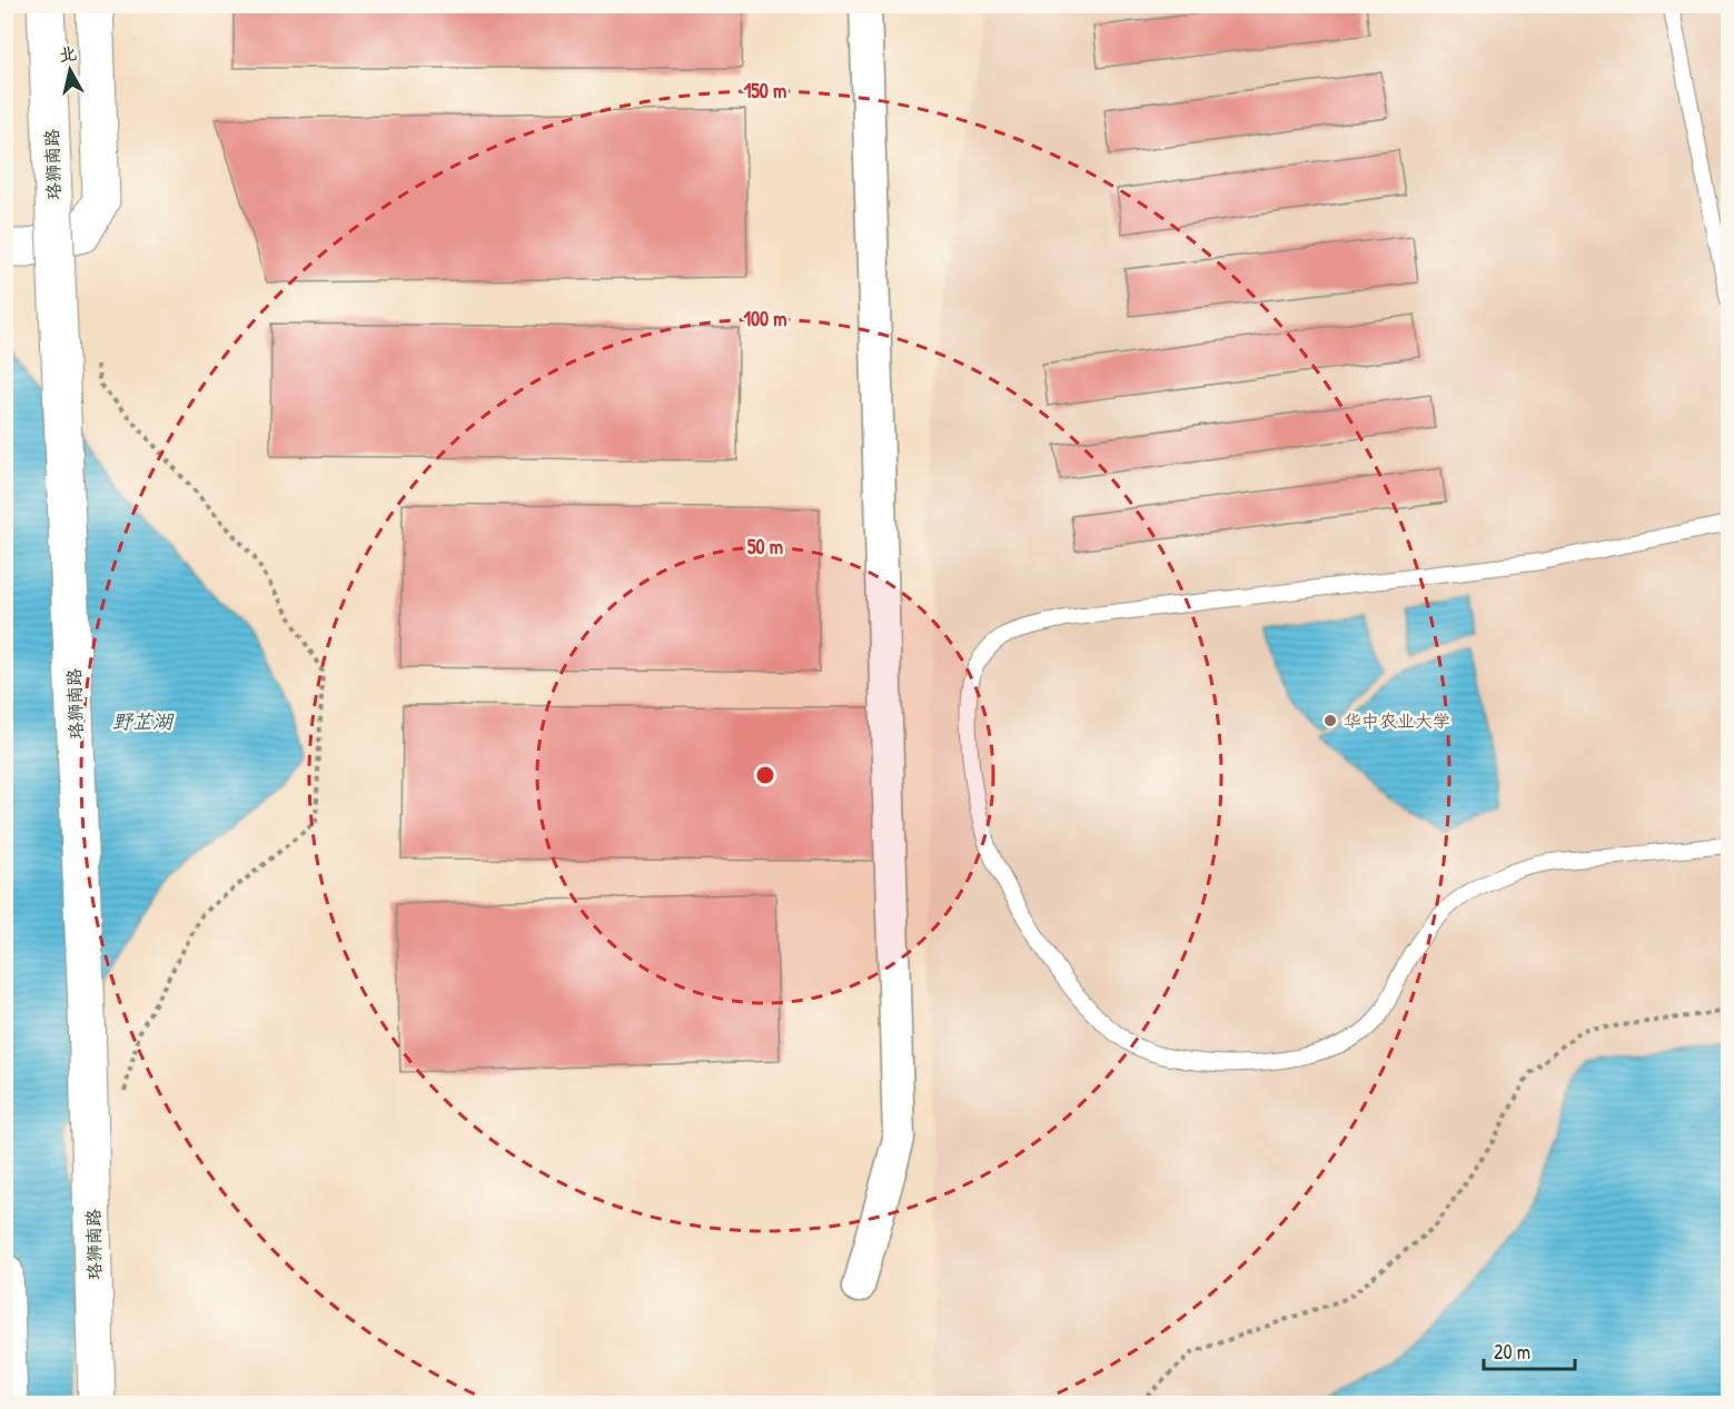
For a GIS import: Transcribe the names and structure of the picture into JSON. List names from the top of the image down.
{
  "streets": {
    "main road": ["珞狮南路"]
  },
  "water": ["野芷湖"],
  "places": ["华中农业大学"],
  "scale_bar": "20 m",
  "north": "top",
  "rings": ["150 m", "100 m", "50 m"]
}
